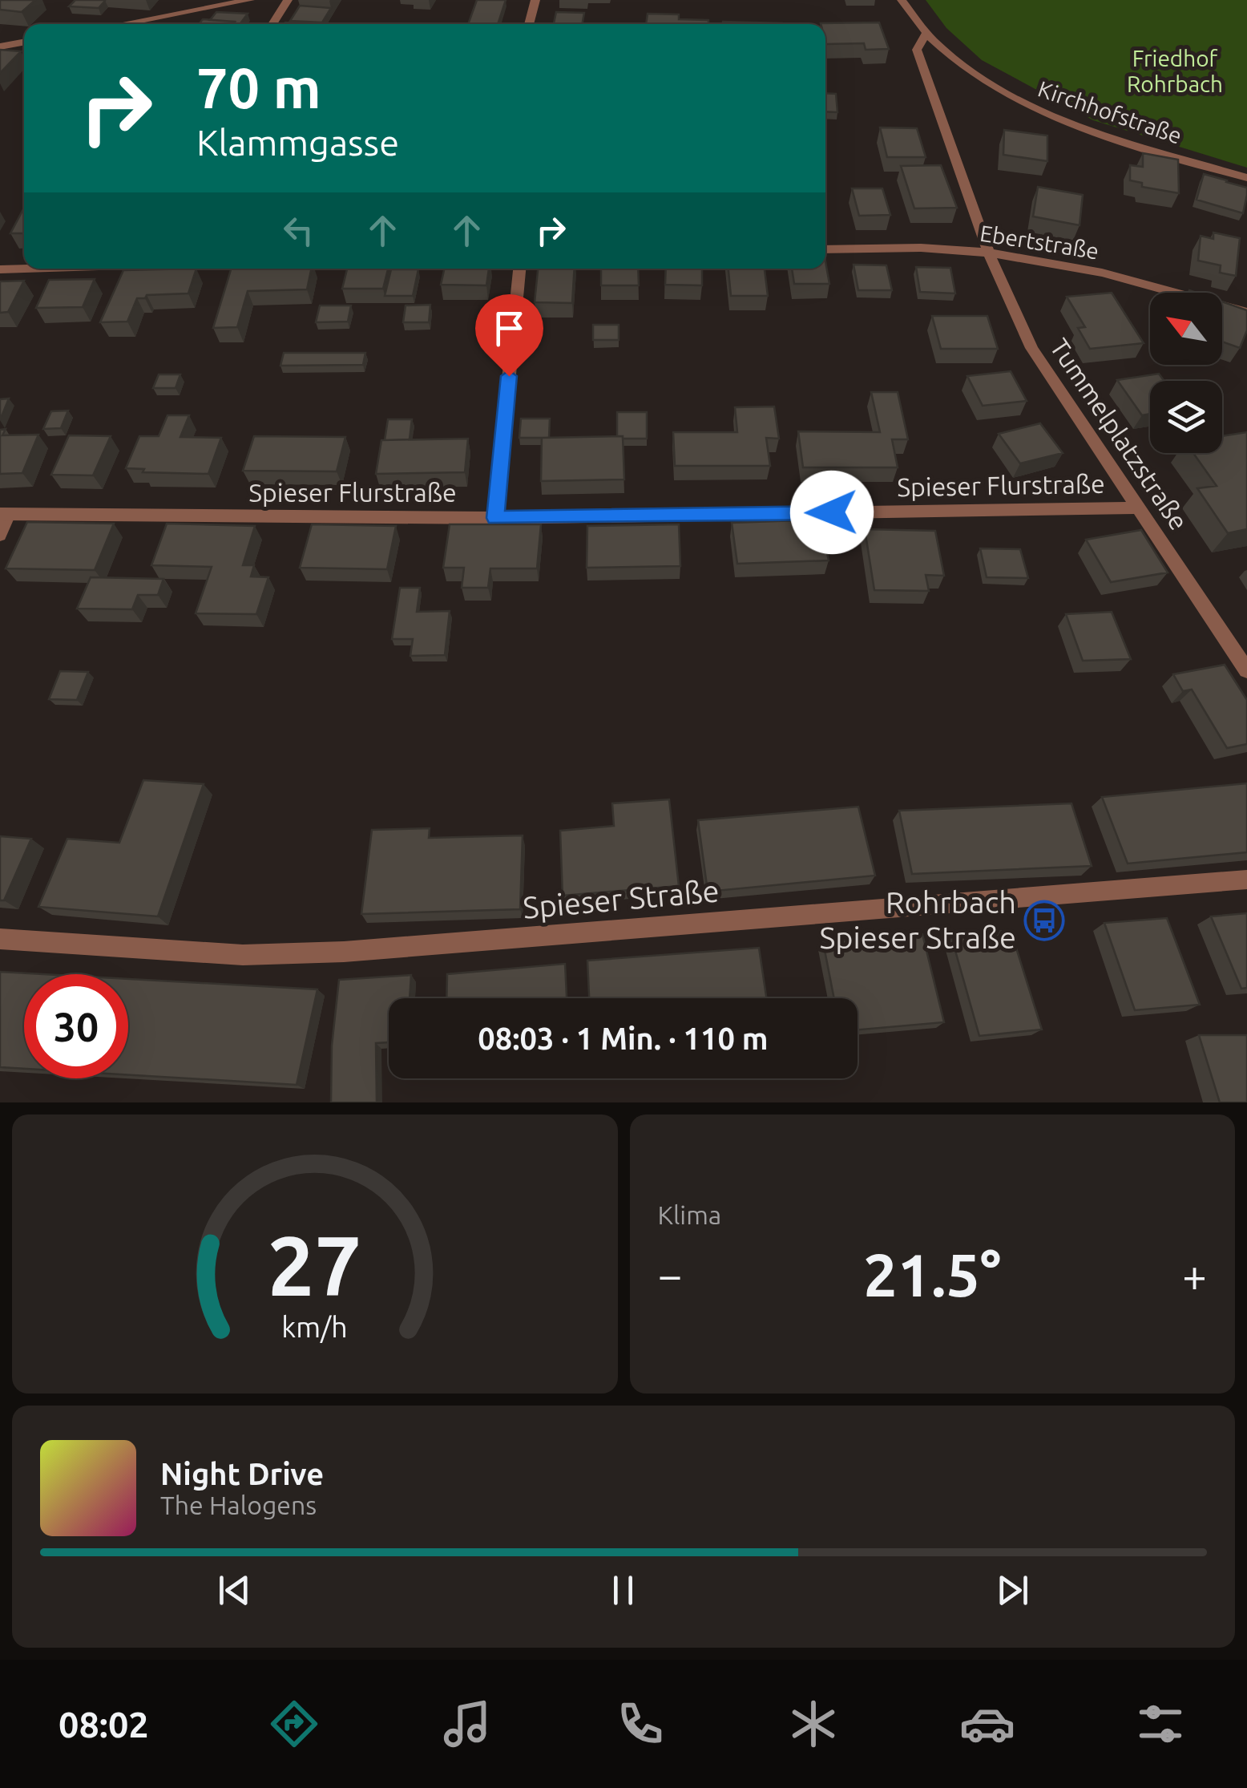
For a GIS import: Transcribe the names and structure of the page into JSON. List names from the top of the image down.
{
  "streets": {
    "street": [
      "Kirchhofstraße",
      "Ebertstraße",
      "Tummelplatzstraße",
      "Spieser Flurstraße",
      "Spieser Straße"
    ]
  },
  "crossings": [
    ["Kirchhofstraße", "Tummelplatzstraße"],
    ["Ebertstraße", "Tummelplatzstraße"],
    ["Tummelplatzstraße", "Spieser Flurstraße"]
  ],
  "parks": ["Friedhof Rohrbach"],
  "places": {
    "bus stop": ["Rohrbach Spieser Straße"]
  },
  "north": "top left",
  "page": {
    "turn": ["70 m", "Klammgasse"],
    "limit": "30",
    "trip": "08:03 · 1 Min. · 110 m",
    "tile": "Klima",
    "heat": ["−", "21.5°", "+"],
    "song": ["Night Drive", "The Halogens"],
    "tabs": "08:02",
    "gauge": ["27", "km/h"]
  }
}
